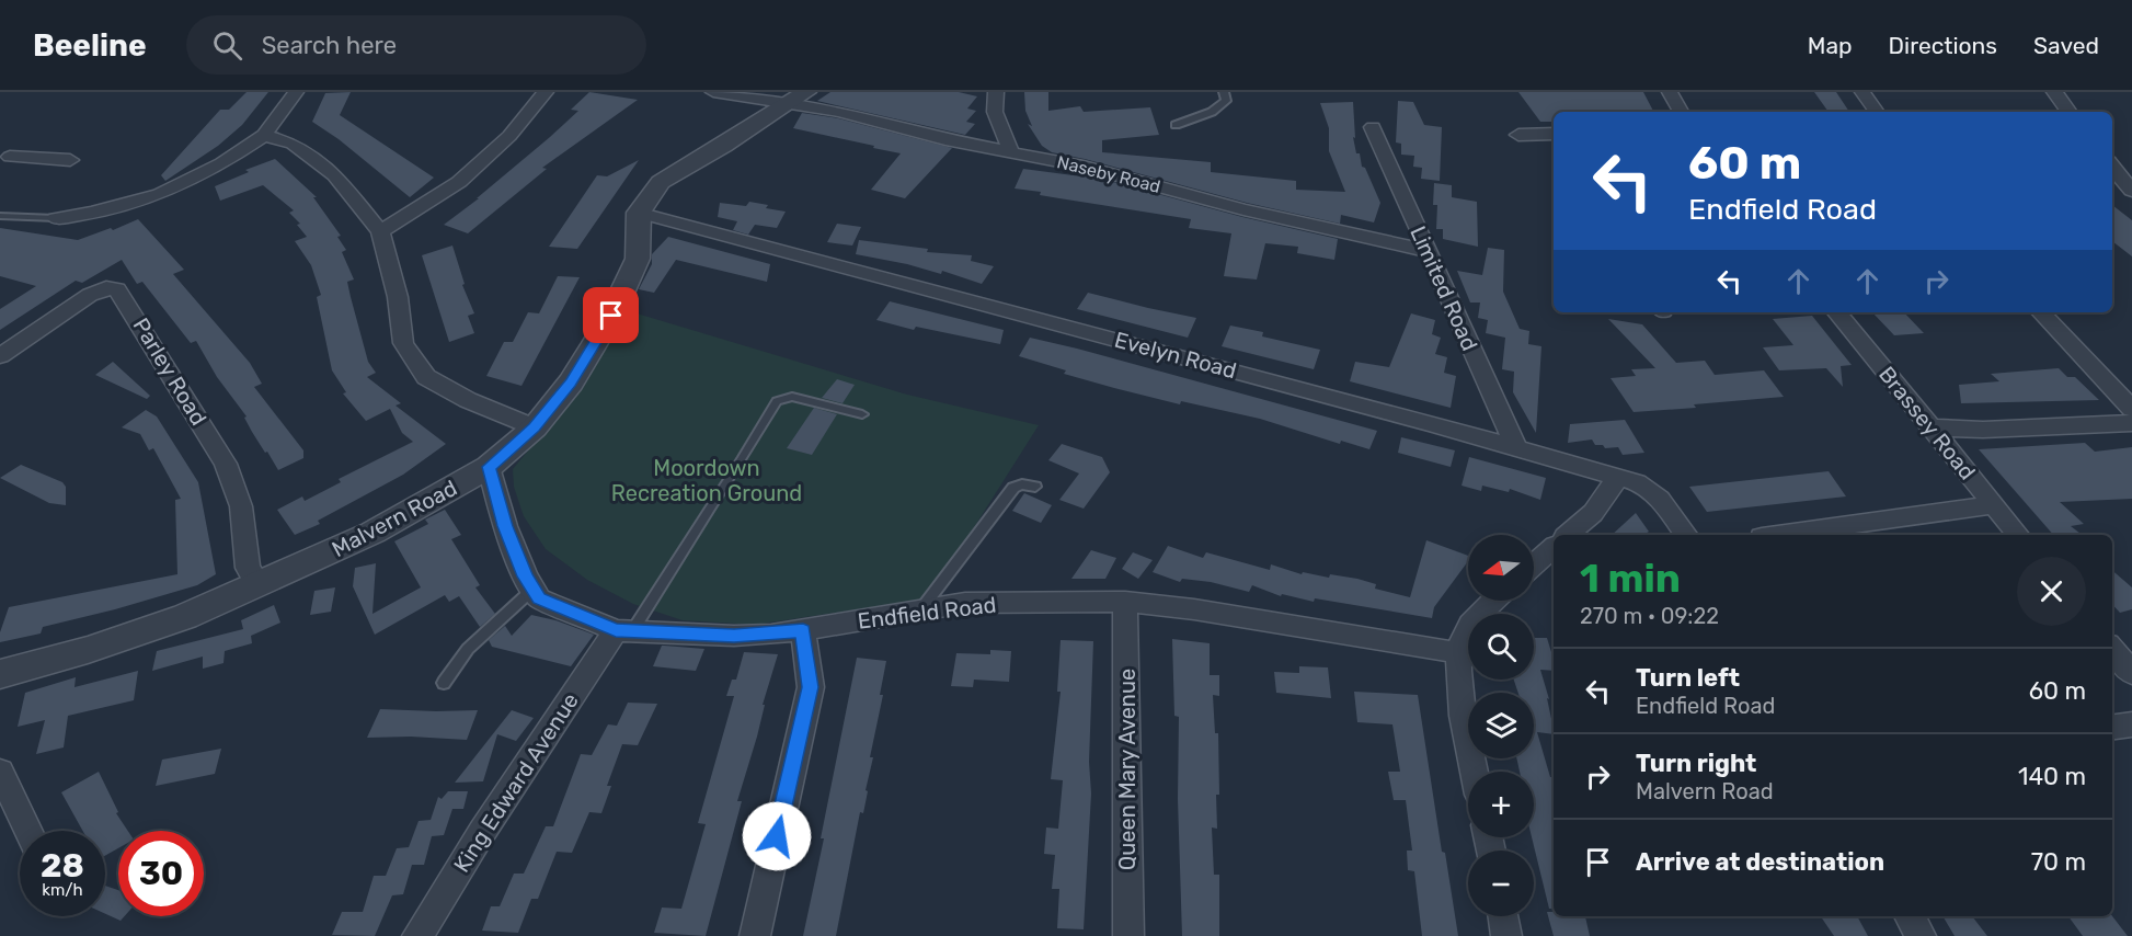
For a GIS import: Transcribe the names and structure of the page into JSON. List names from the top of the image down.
{
  "streets": {
    "street": [
      "Naseby Road",
      "Limited Road",
      "Evelyn Road",
      "Parley Road",
      "Brassey Road",
      "Malvern Road",
      "Endfield Road",
      "Queen Mary Avenue",
      "King Edward Avenue"
    ]
  },
  "crossings": [
    ["Naseby Road", "Limited Road"],
    ["Limited Road", "Evelyn Road"],
    ["Evelyn Road", "Malvern Road"],
    ["Parley Road", "Malvern Road"],
    ["Malvern Road", "Endfield Road"],
    ["Endfield Road", "Queen Mary Avenue"],
    ["Endfield Road", "King Edward Avenue"]
  ],
  "parks": ["Moordown Recreation Ground"],
  "north": "left",
  "page": {
    "header": "Beeline",
    "search": "Search here",
    "nav": ["Map", "Directions", "Saved"],
    "turn": ["60 m", "Endfield Road"],
    "map_buttons": ["+", "−"],
    "heading": ["1 min", "270 m · 09:22"],
    "list": [
      {
        "name": "Turn left",
        "note": "Endfield Road",
        "value": "60 m"
      },
      {
        "name": "Turn right",
        "note": "Malvern Road",
        "value": "140 m"
      },
      {
        "name": "Arrive at destination",
        "value": "70 m"
      }
    ],
    "speed": "28 km/h",
    "limit": "30"
  }
}
